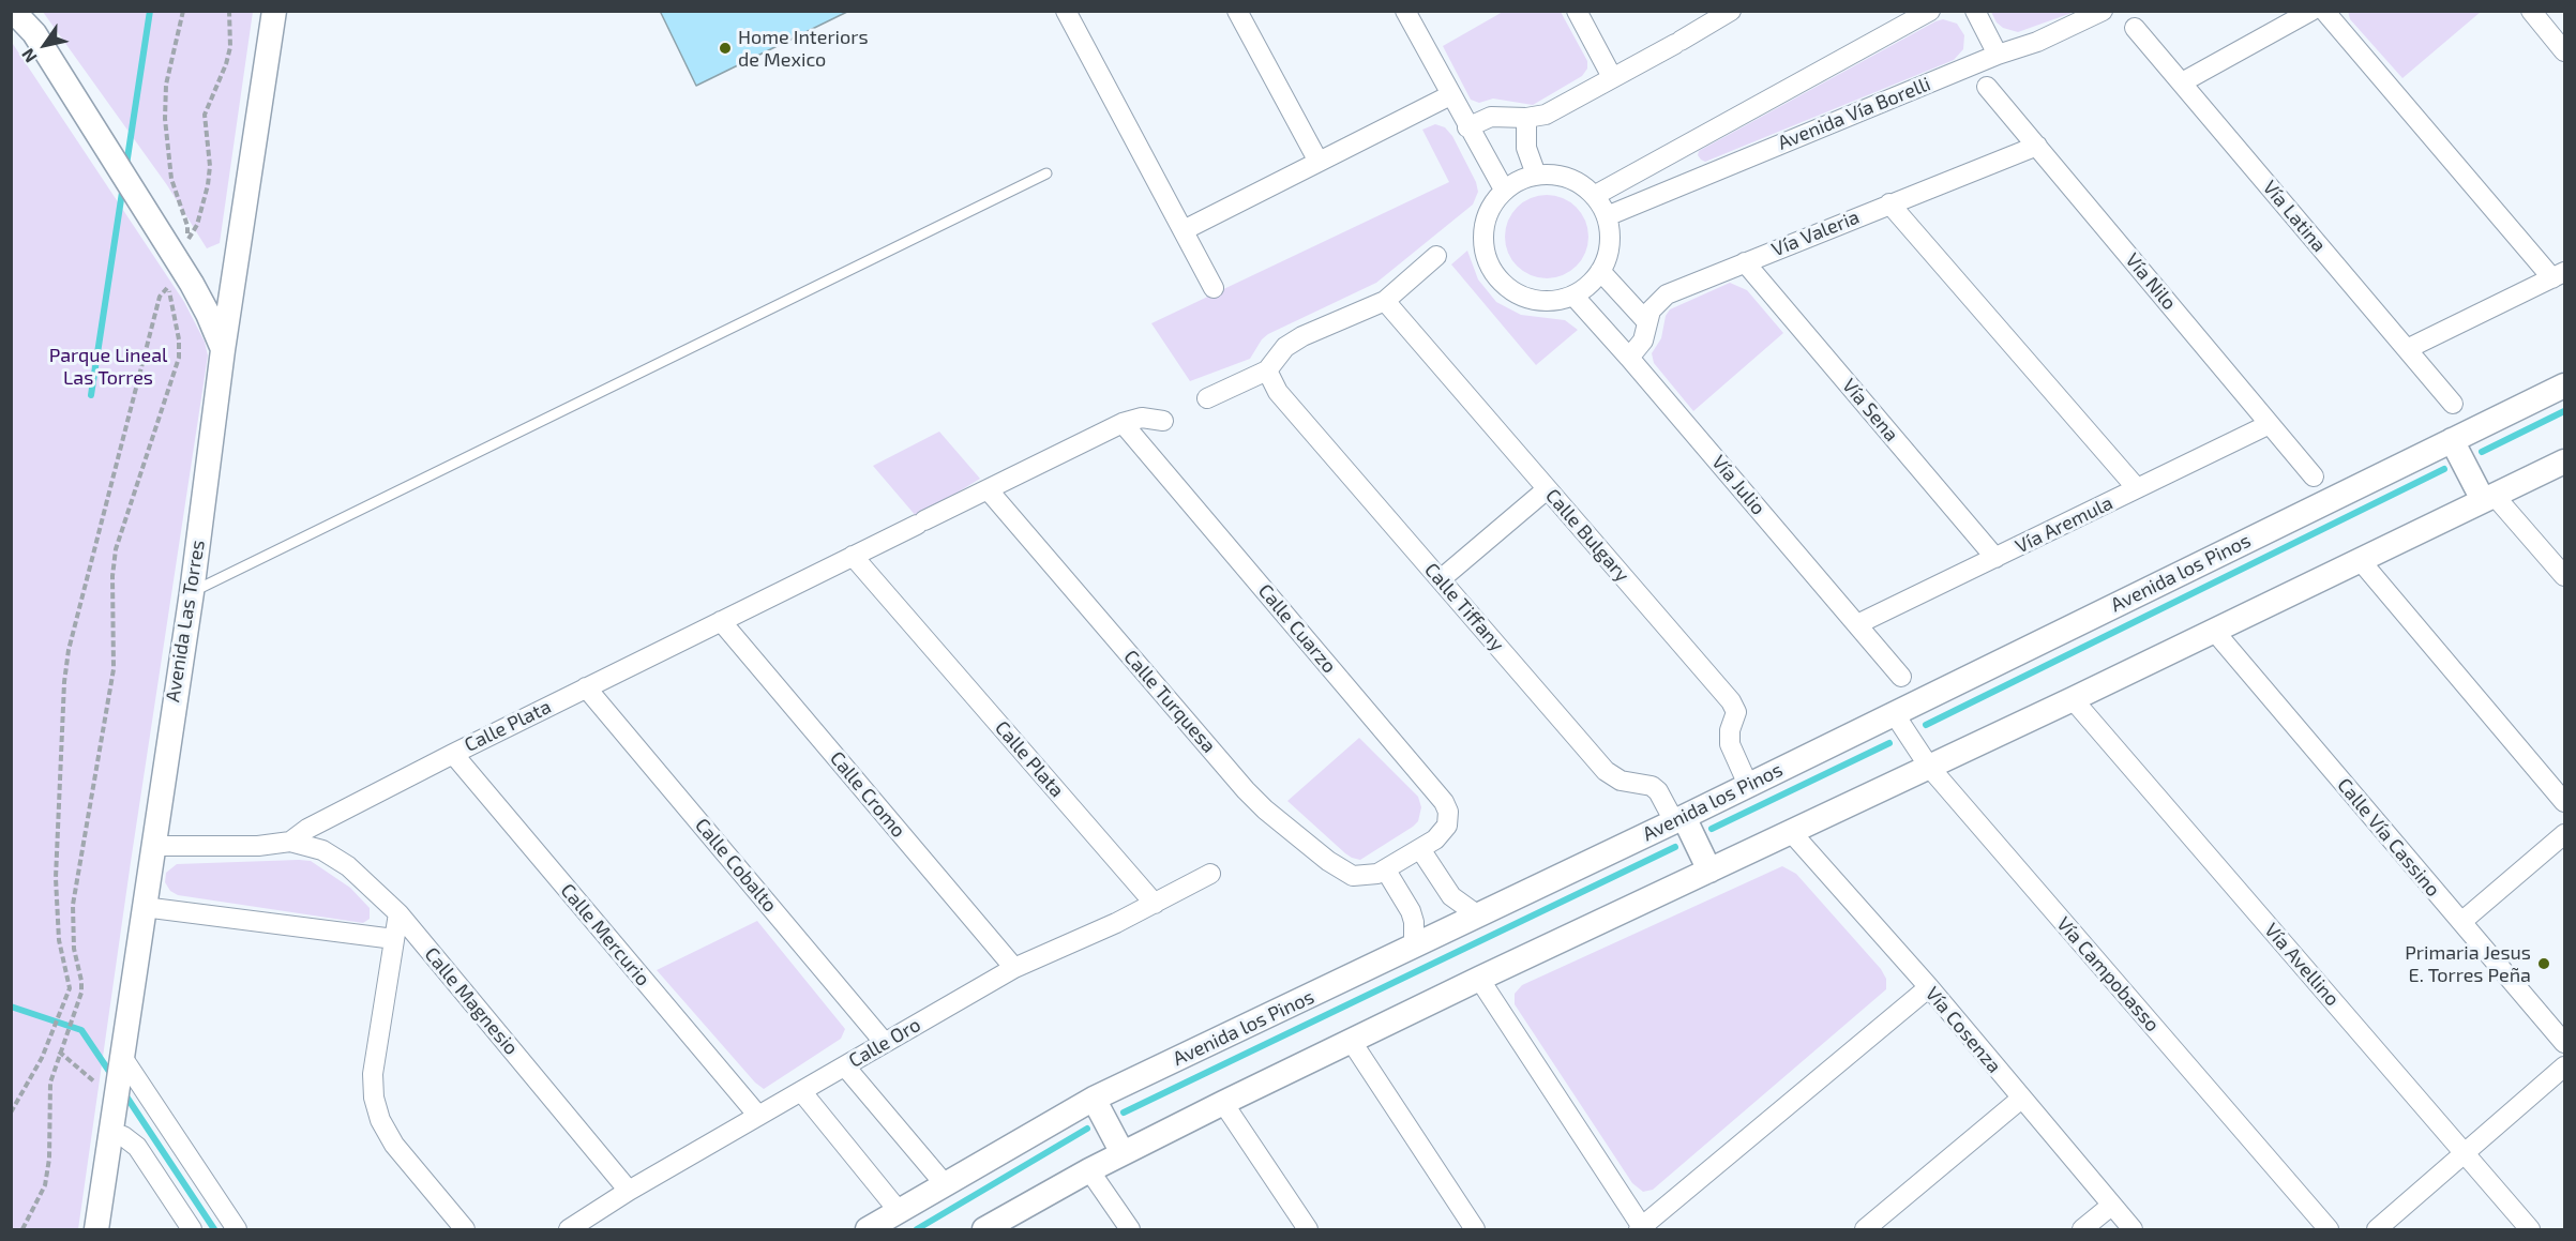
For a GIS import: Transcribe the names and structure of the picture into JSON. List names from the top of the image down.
{
  "streets": {
    "street": [
      "Avenida Vía Borelli",
      "Vía Latina",
      "Vía Valeria",
      "Vía Nilo",
      "Vía Sena",
      "Vía Julio",
      "Vía Aremula",
      "Calle Bulgary",
      "Avenida los Pinos",
      "Calle Tiffany",
      "Avenida Las Torres",
      "Calle Cuarzo",
      "Calle Turquesa",
      "Calle Plata",
      "Calle Cromo",
      "Calle Vía Cassino",
      "Calle Cobalto",
      "Calle Mercurio",
      "Vía Avellino",
      "Vía Campobasso",
      "Calle Magnesio",
      "Vía Cosenza",
      "Calle Oro"
    ]
  },
  "crossings": [
    ["Avenida Vía Borelli", "Vía Julio"],
    ["Vía Valeria", "Vía Nilo"],
    ["Vía Valeria", "Vía Sena"],
    ["Vía Valeria", "Vía Julio"],
    ["Vía Nilo", "Vía Aremula"],
    ["Vía Sena", "Vía Aremula"],
    ["Vía Julio", "Vía Aremula"],
    ["Calle Bulgary", "Avenida los Pinos"],
    ["Avenida los Pinos", "Calle Tiffany"],
    ["Avenida los Pinos", "Vía Campobasso"],
    ["Avenida Las Torres", "Calle Plata"],
    ["Calle Cuarzo", "Calle Plata"],
    ["Calle Turquesa", "Calle Plata"],
    ["Calle Plata", "Calle Cromo"],
    ["Calle Plata", "Calle Cobalto"],
    ["Calle Plata", "Calle Mercurio"],
    ["Calle Plata", "Calle Magnesio"],
    ["Calle Plata", "Calle Oro"],
    ["Calle Cromo", "Calle Oro"],
    ["Calle Cobalto", "Calle Oro"],
    ["Calle Mercurio", "Calle Oro"],
    ["Calle Magnesio", "Calle Oro"]
  ],
  "parks": ["Parque Lineal Las Torres"],
  "places": ["Home Interiors de Mexico", "Primaria Jesus E. Torres Peña"],
  "north": "bottom left"
}
